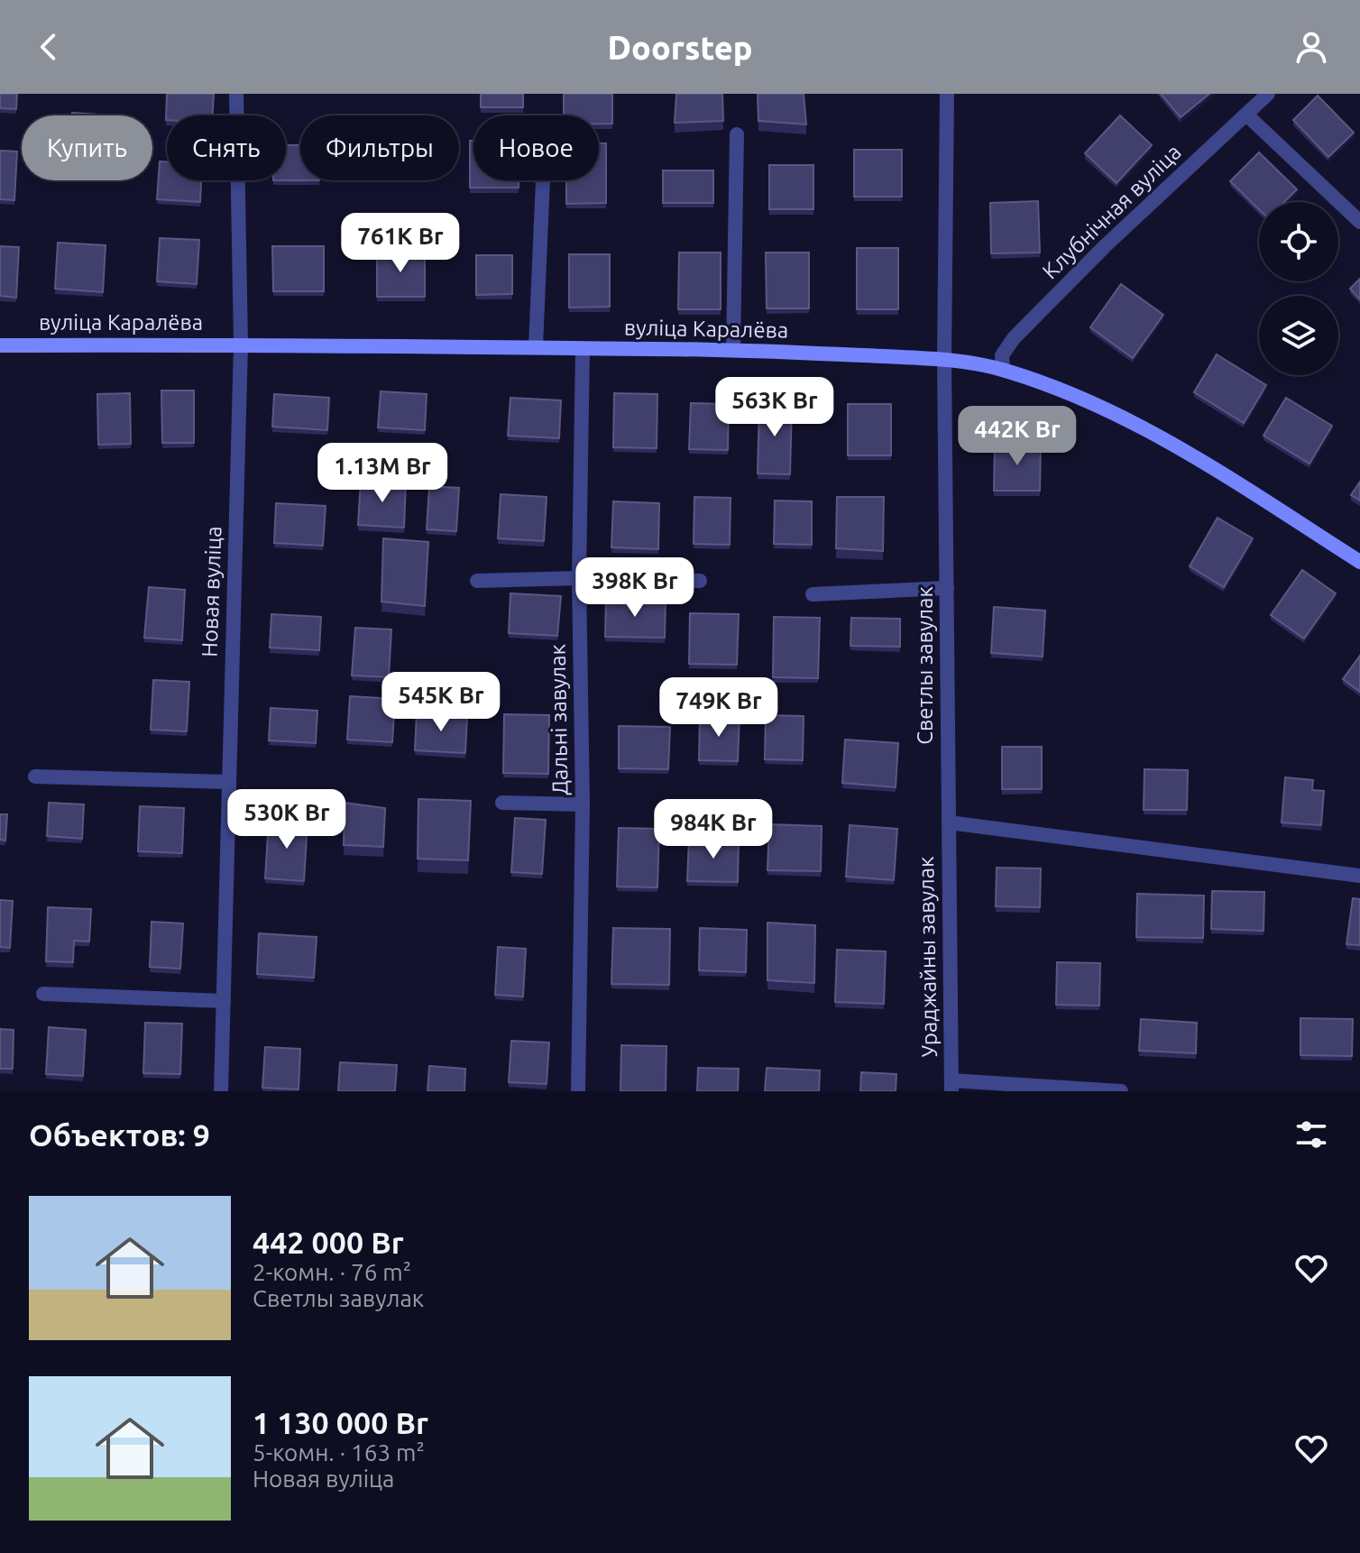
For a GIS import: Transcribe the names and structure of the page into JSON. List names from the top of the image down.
{
  "streets": {
    "main road": ["вуліца Каралёва"],
    "street": [
      "Клубнічная вуліца",
      "Новая вуліца",
      "Светлы завулак",
      "Дальні завулак",
      "Ураджайны завулак"
    ]
  },
  "crossings": [
    ["Клубнічная вуліца", "вуліца Каралёва"],
    ["вуліца Каралёва", "Новая вуліца"],
    ["вуліца Каралёва", "Светлы завулак"],
    ["вуліца Каралёва", "Дальні завулак"],
    ["Светлы завулак", "Ураджайны завулак"]
  ],
  "page": {
    "header": "Doorstep",
    "chip": [
      "Купить",
      "Снять",
      "Фильтры",
      "Новое"
    ],
    "price": [
      "761K Br",
      "563K Br",
      "442K Br",
      "1.13M Br",
      "398K Br",
      "545K Br",
      "749K Br",
      "530K Br",
      "984K Br"
    ],
    "heading": "Объектов: 9",
    "list": [
      {
        "name": "442 000 Br",
        "note": "2-комн. · 76 m² · Светлы завулак"
      },
      {
        "name": "1 130 000 Br",
        "note": "5-комн. · 163 m² · Новая вуліца"
      }
    ]
  }
}
